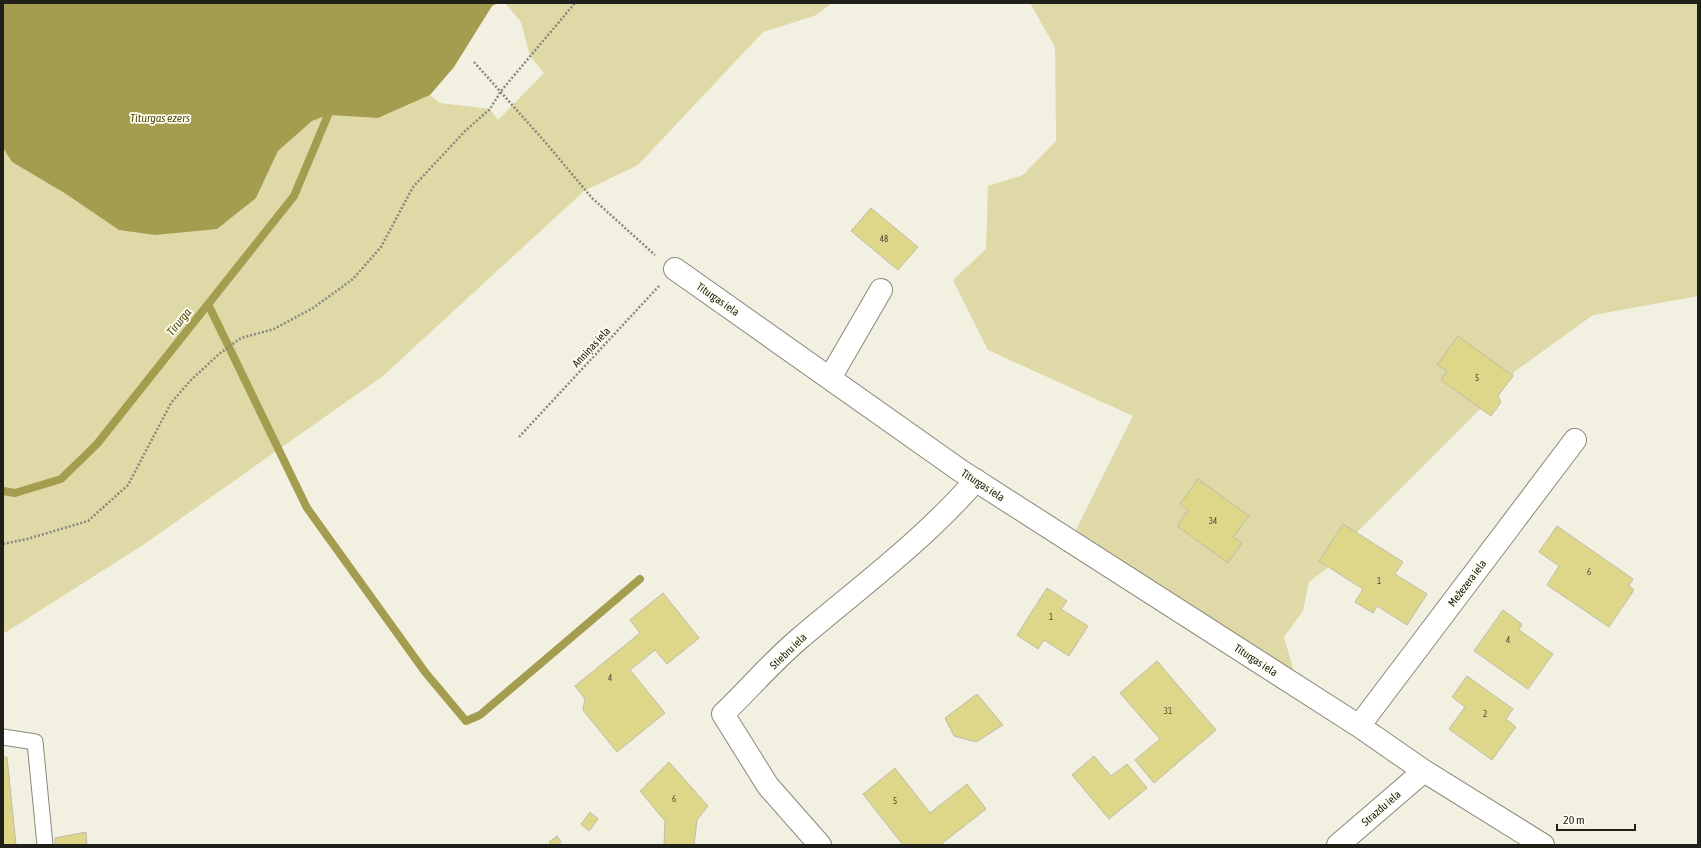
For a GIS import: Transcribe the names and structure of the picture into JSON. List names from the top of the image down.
{
  "streets": {
    "street": [
      "Titurgas iela",
      "Mežezera iela",
      "Stiebru iela",
      "Strazdu iela"
    ],
    "path": ["Anniņas iela"]
  },
  "crossings": [
    ["Titurgas iela", "Anniņas iela"],
    ["Titurgas iela", "Mežezera iela"],
    ["Titurgas iela", "Stiebru iela"],
    ["Titurgas iela", "Strazdu iela"]
  ],
  "water": ["Titurgas ezers", "Tirurga"],
  "house_numbers": [
    "48",
    "5",
    "34",
    "6",
    "1",
    "1",
    "4",
    "4",
    "31",
    "2",
    "6",
    "5"
  ],
  "scale_bar": "20 m"
}
